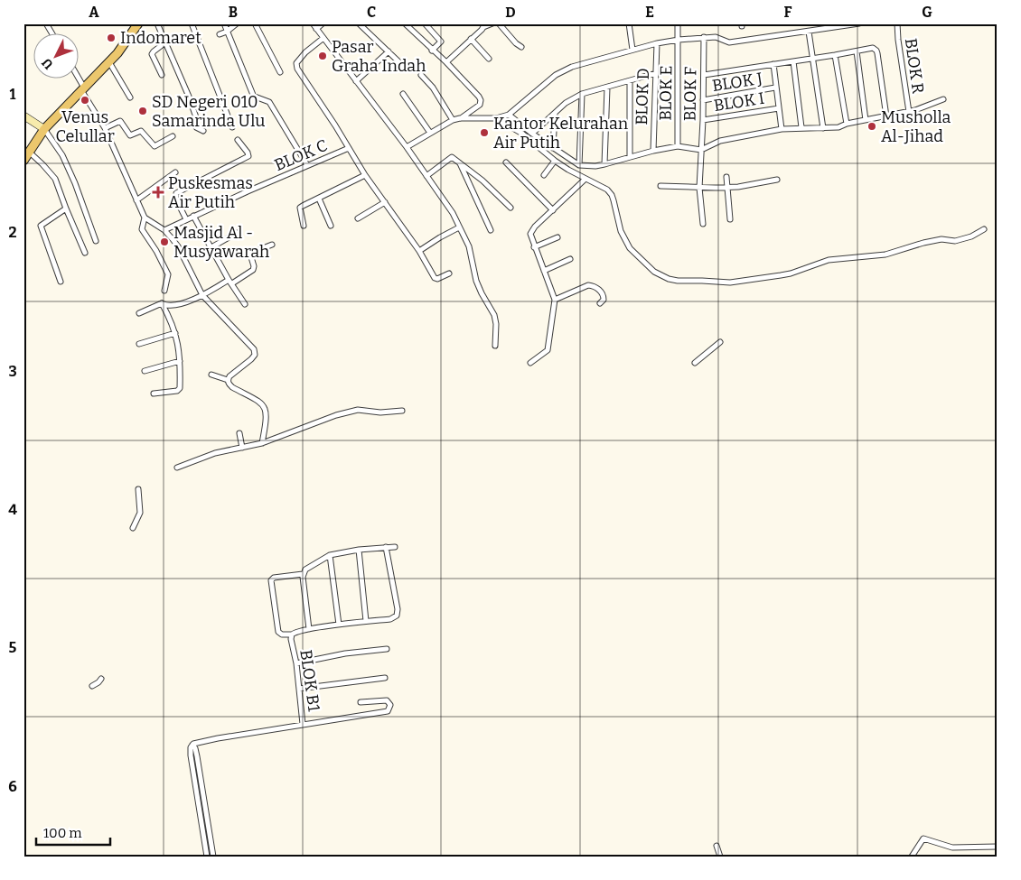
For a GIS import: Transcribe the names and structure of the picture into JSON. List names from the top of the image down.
{
  "streets": {
    "street": [
      "BLOK R",
      "BLOK J",
      "BLOK E",
      "BLOK F",
      "BLOK D",
      "BLOK I",
      "BLOK C",
      "BLOK B1"
    ]
  },
  "crossings": [
    ["BLOK J", "BLOK F"],
    ["BLOK F", "BLOK I"]
  ],
  "places": {
    "other": [
      "Indomaret",
      "Pasar Graha Indah",
      "Venus Celullar",
      "SD Negeri 010 Samarinda Ulu",
      "Musholla Al-Jihad",
      "Kantor Kelurahan Air Putih",
      "Masjid Al - Musyawarah"
    ],
    "health": ["Puskesmas Air Putih"]
  },
  "scale_bar": "100 m",
  "north": "bottom left",
  "grid": {
    "columns": [
      "A",
      "B",
      "C",
      "D",
      "E",
      "F",
      "G"
    ],
    "rows": [
      "1",
      "2",
      "3",
      "4",
      "5",
      "6"
    ]
  }
}
